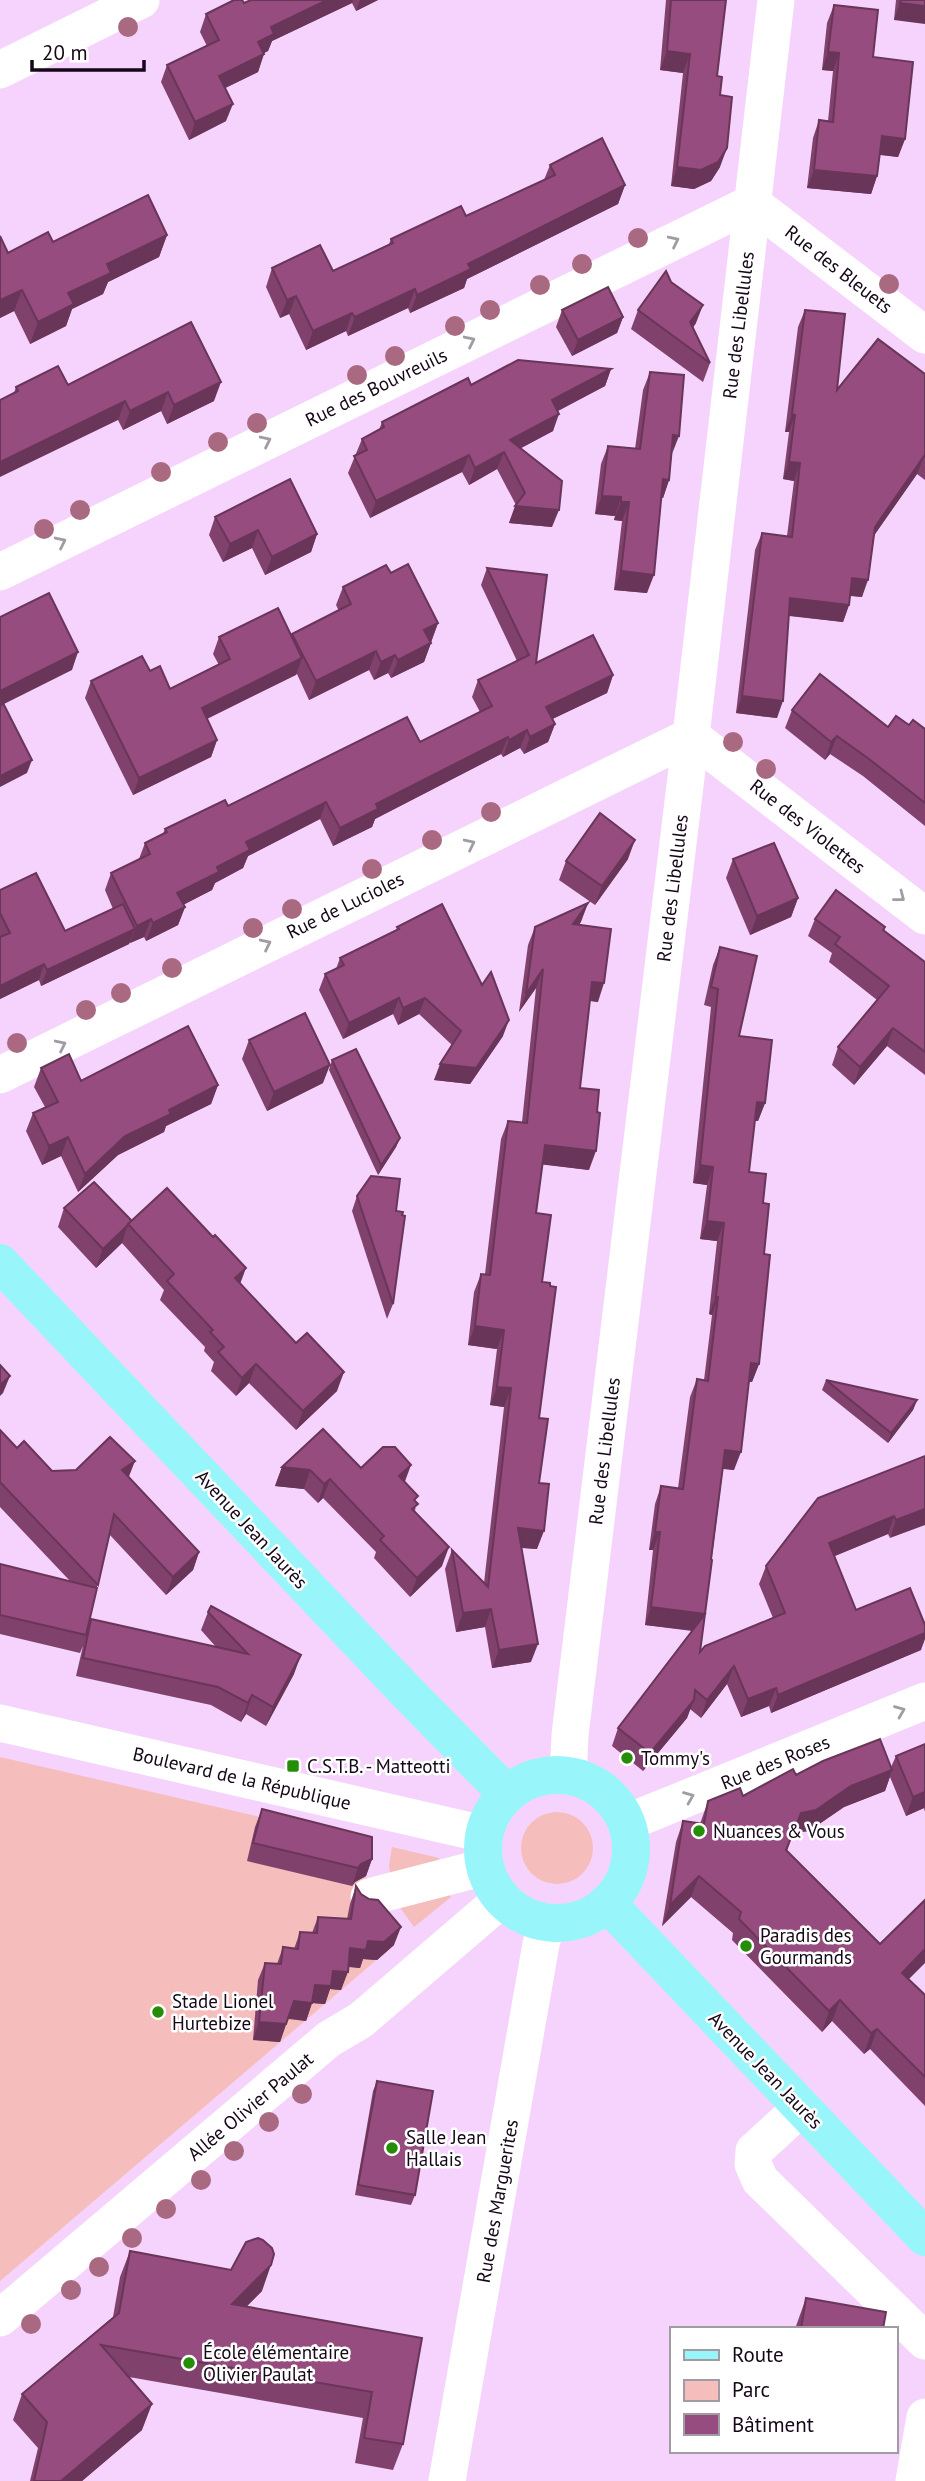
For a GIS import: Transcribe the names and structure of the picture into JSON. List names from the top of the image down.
{
  "streets": {
    "main road": ["Avenue Jean Jaurès"],
    "street": [
      "Rue des Bleuets",
      "Rue des Libellules",
      "Rue des Bouvreuils",
      "Rue des Violettes",
      "Rue de Lucioles",
      "Rue des Roses",
      "Boulevard de la République",
      "Allée Olivier Paulat",
      "Rue des Marguerites"
    ]
  },
  "crossings": [
    ["Rue des Bleuets", "Rue des Libellules"],
    ["Rue des Bleuets", "Rue des Bouvreuils"],
    ["Rue des Libellules", "Rue des Bouvreuils"],
    ["Rue des Libellules", "Rue des Violettes"],
    ["Rue des Libellules", "Rue de Lucioles"],
    ["Rue des Libellules", "Avenue Jean Jaurès"],
    ["Rue des Libellules", "Rue des Roses"],
    ["Rue des Libellules", "Boulevard de la République"],
    ["Rue des Libellules", "Allée Olivier Paulat"],
    ["Rue des Libellules", "Rue des Marguerites"],
    ["Rue des Violettes", "Rue de Lucioles"],
    ["Avenue Jean Jaurès", "Rue des Roses"],
    ["Avenue Jean Jaurès", "Boulevard de la République"],
    ["Avenue Jean Jaurès", "Allée Olivier Paulat"],
    ["Avenue Jean Jaurès", "Rue des Marguerites"],
    ["Rue des Roses", "Boulevard de la République"],
    ["Rue des Roses", "Allée Olivier Paulat"],
    ["Rue des Roses", "Rue des Marguerites"],
    ["Boulevard de la République", "Allée Olivier Paulat"],
    ["Boulevard de la République", "Rue des Marguerites"],
    ["Allée Olivier Paulat", "Rue des Marguerites"]
  ],
  "one_way": [
    "Rue des Bouvreuils",
    "Rue des Violettes",
    "Rue de Lucioles",
    "Rue des Roses"
  ],
  "places": {
    "other": [
      "Tommy's",
      "Nuances & Vous",
      "Paradis des Gourmands",
      "Stade Lionel Hurtebize",
      "Salle Jean Hallais",
      "École élémentaire Olivier Paulat"
    ],
    "transit": ["C.S.T.B. - Matteotti"]
  },
  "legend": ["Route", "Parc", "Bâtiment"],
  "scale_bar": "20 m"
}
